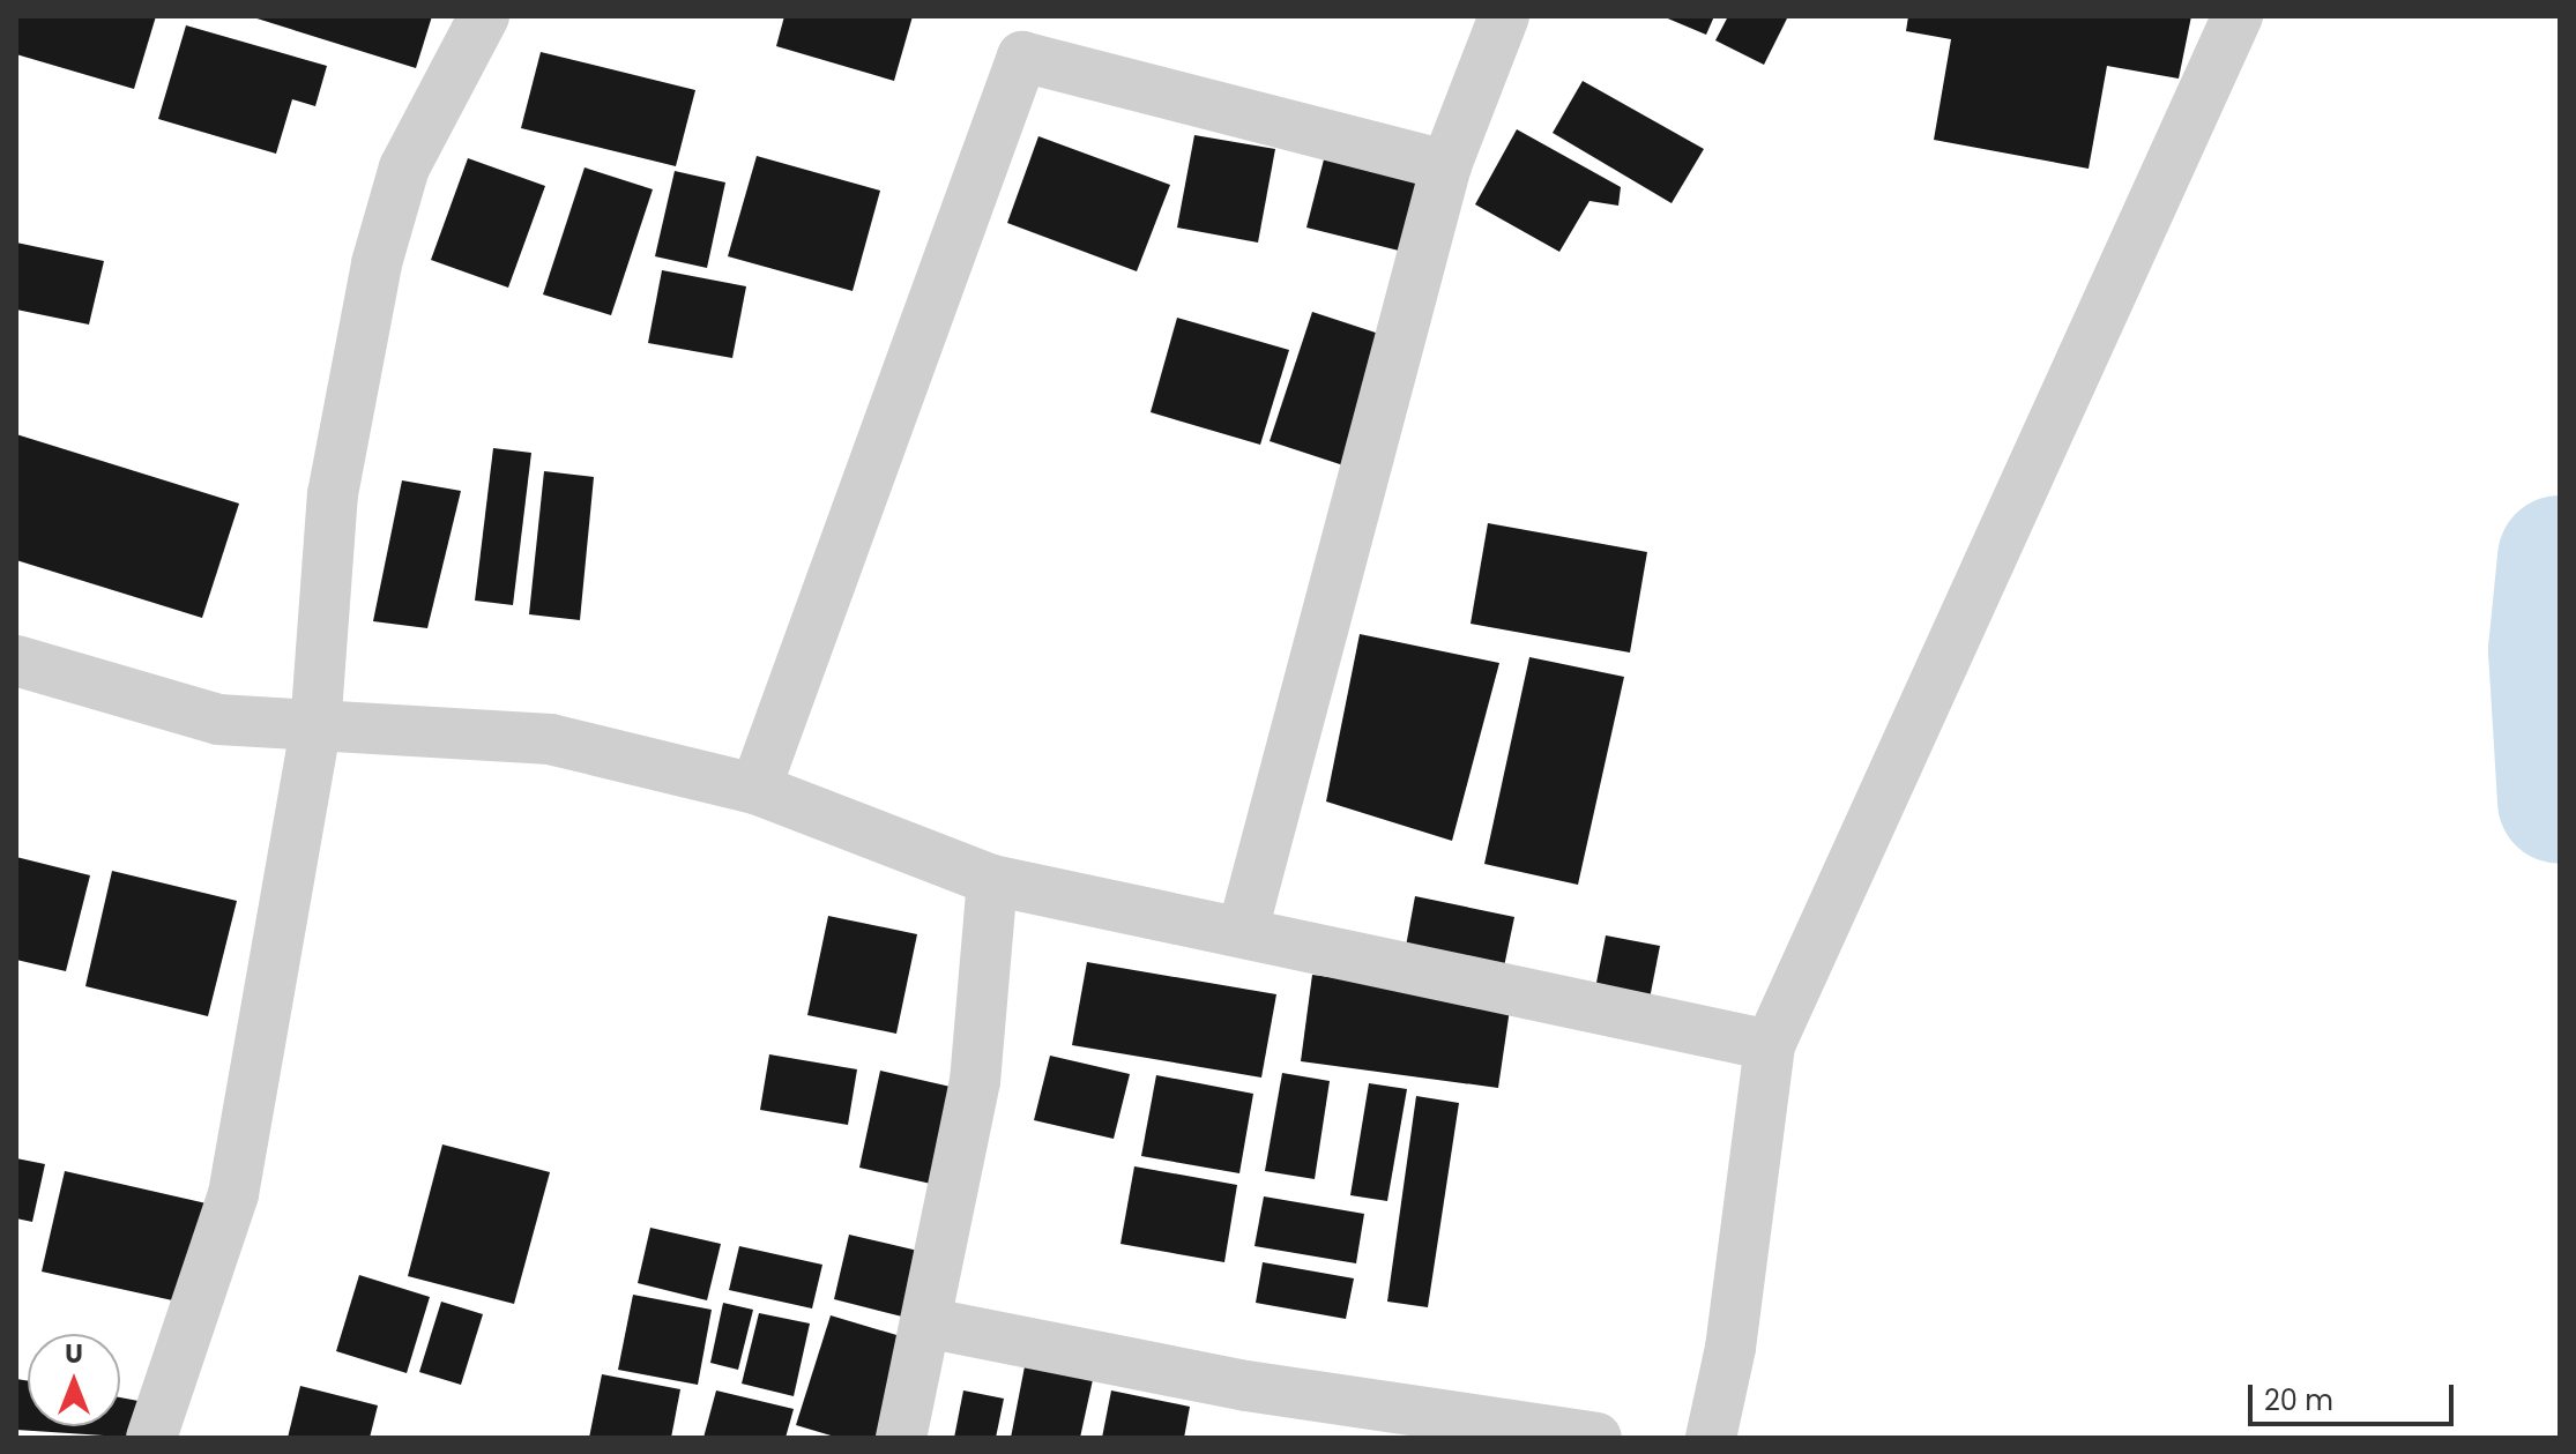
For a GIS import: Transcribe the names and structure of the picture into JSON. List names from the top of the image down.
{
  "scale_bar": "20 m",
  "north": "top"
}
